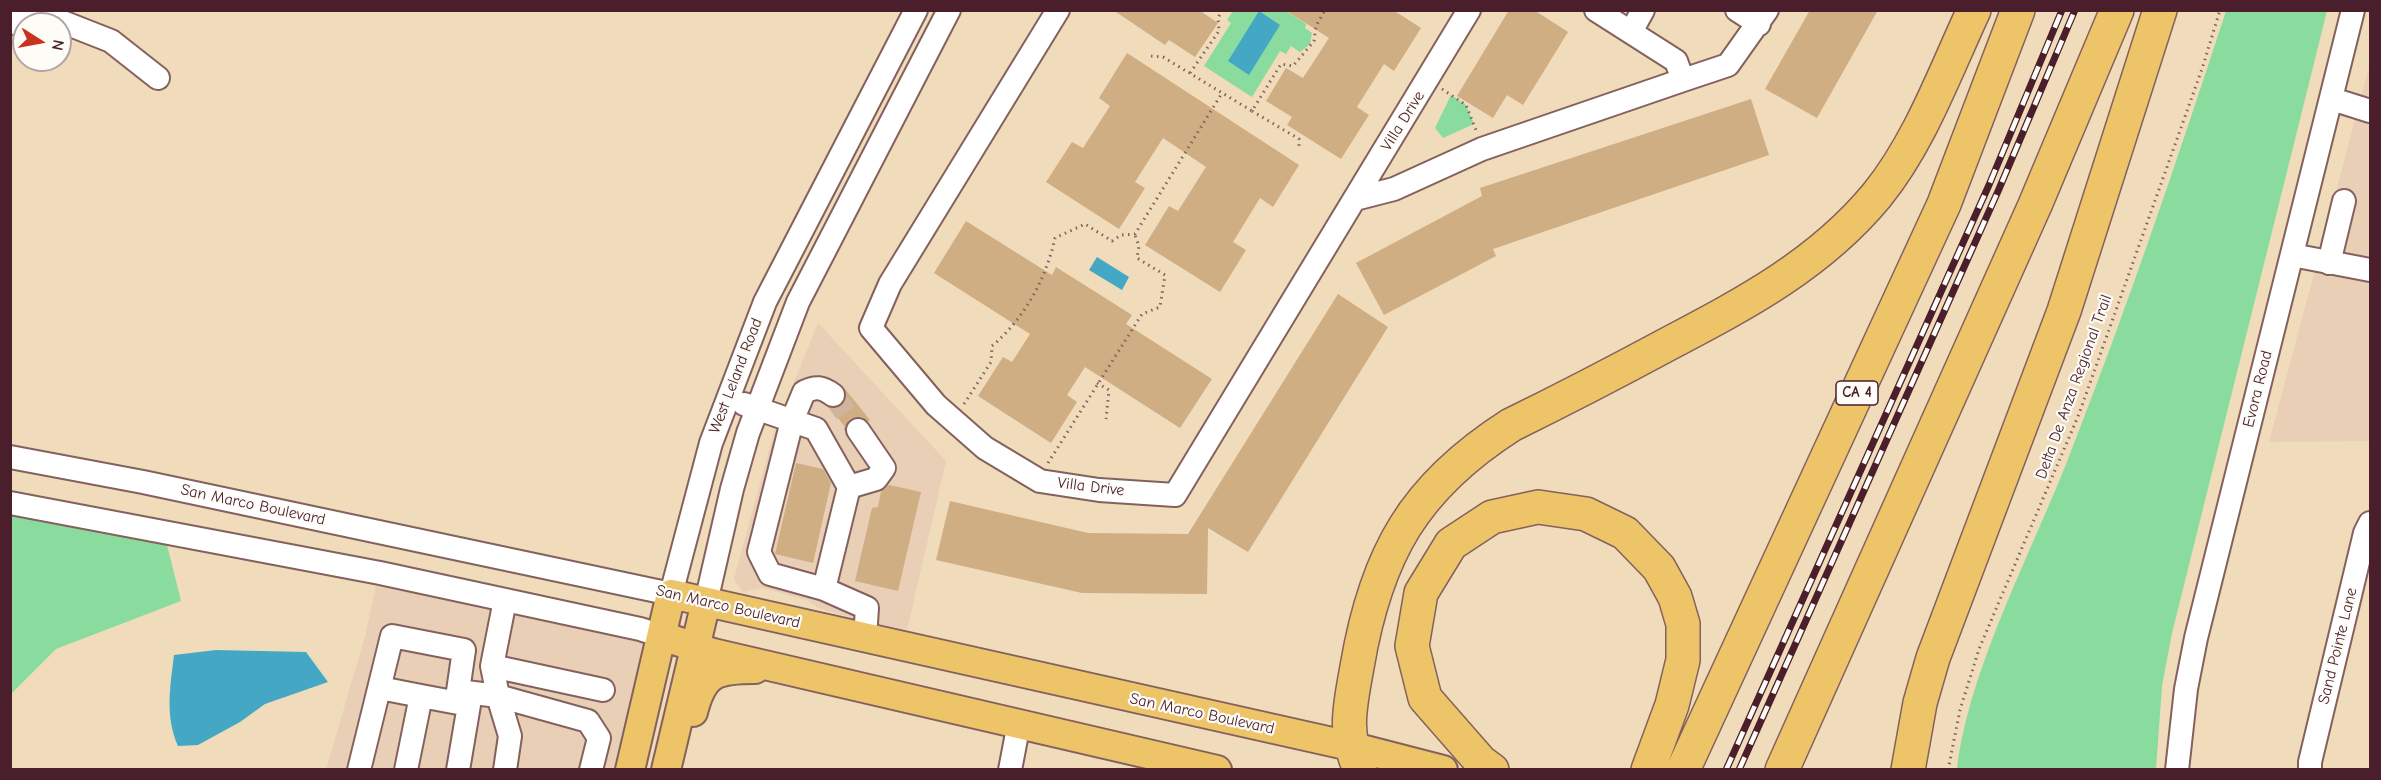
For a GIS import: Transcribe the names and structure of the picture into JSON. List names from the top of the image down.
{
  "streets": {
    "highway": ["CA 4"],
    "main road": ["West Leland Road", "San Marco Boulevard"],
    "street": ["Villa Drive", "Evora Road", "Sand Pointe Lane"],
    "path": ["Delta De Anza Regional Trail"]
  },
  "crossings": [
    ["West Leland Road", "San Marco Boulevard"]
  ],
  "north": "right"
}
